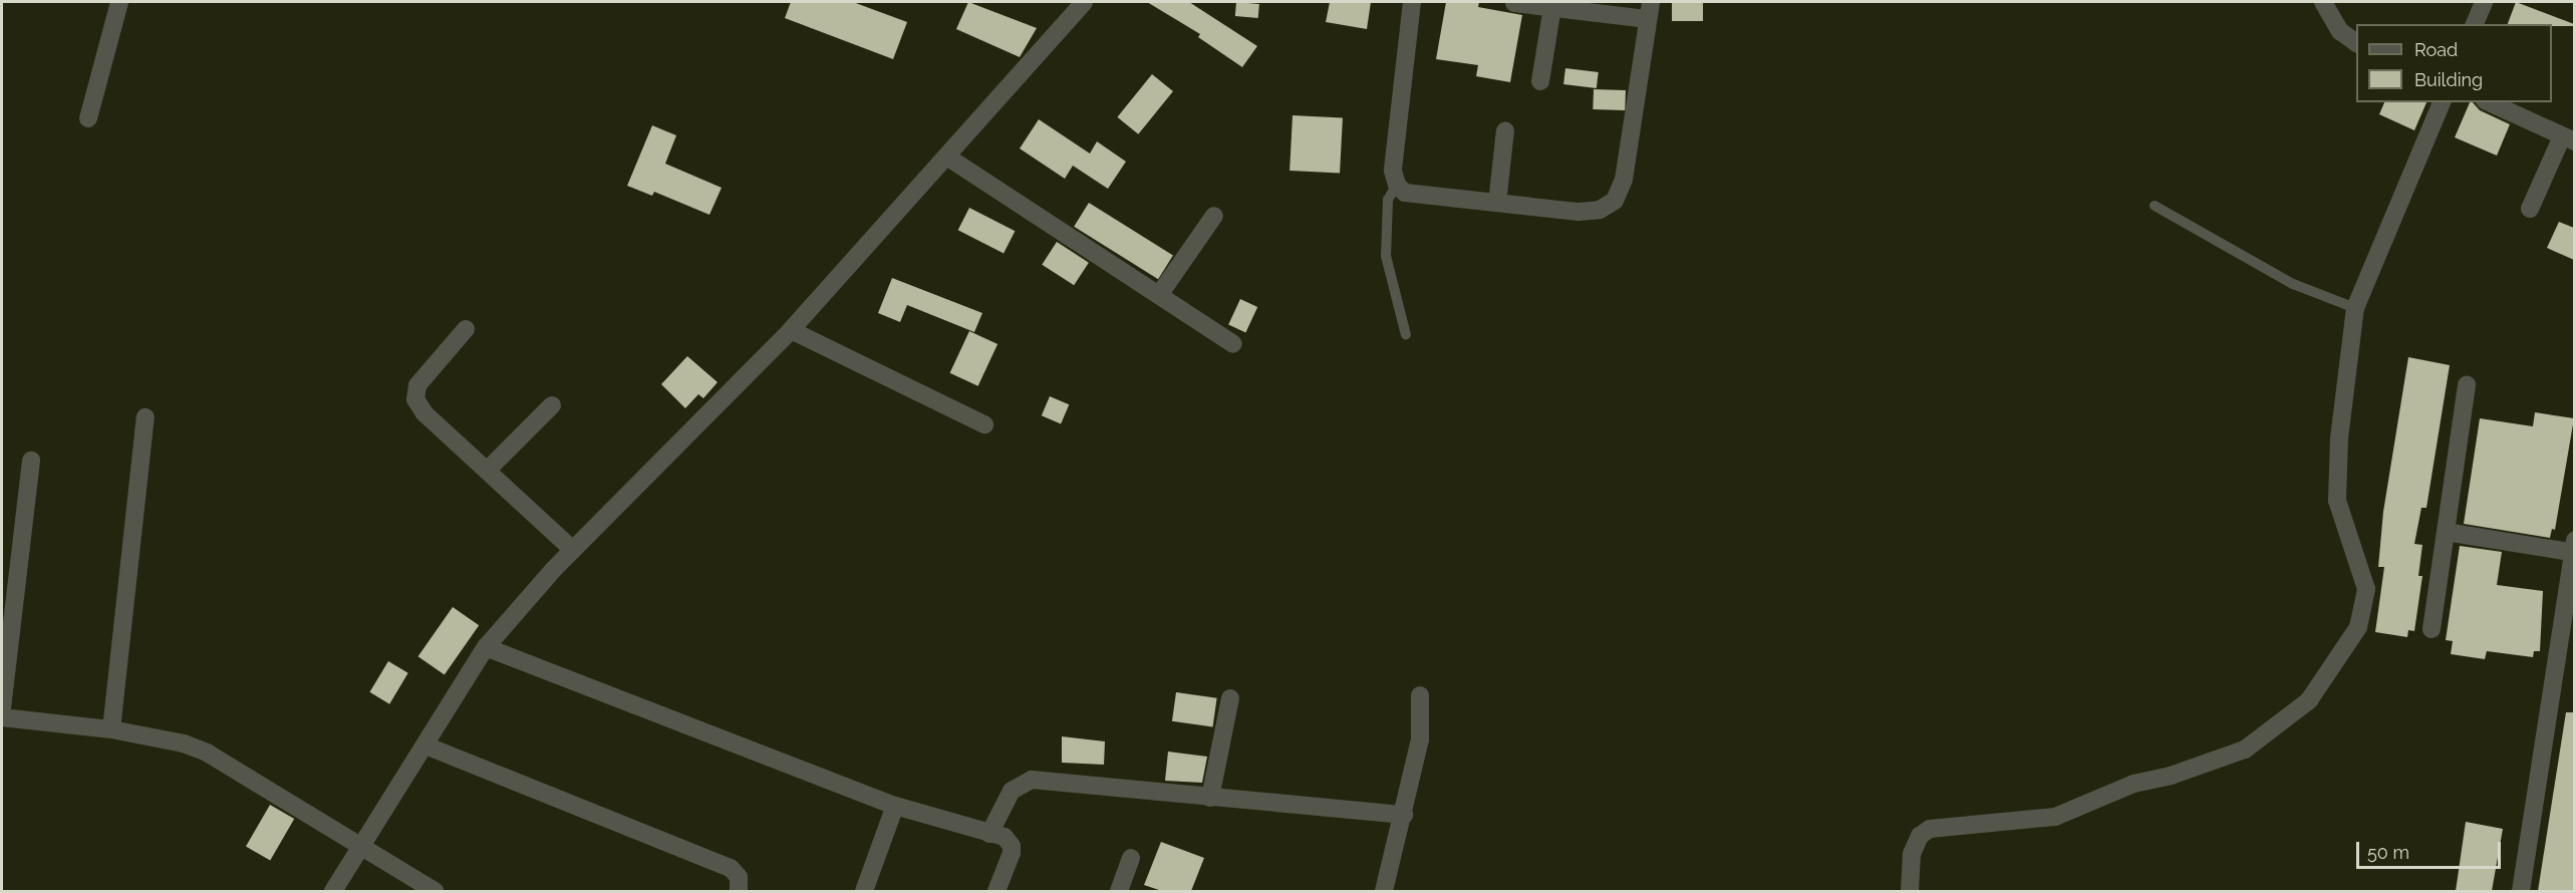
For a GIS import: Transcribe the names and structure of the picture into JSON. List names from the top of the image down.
{
  "legend": ["Road", "Building"],
  "scale_bar": "50 m"
}
